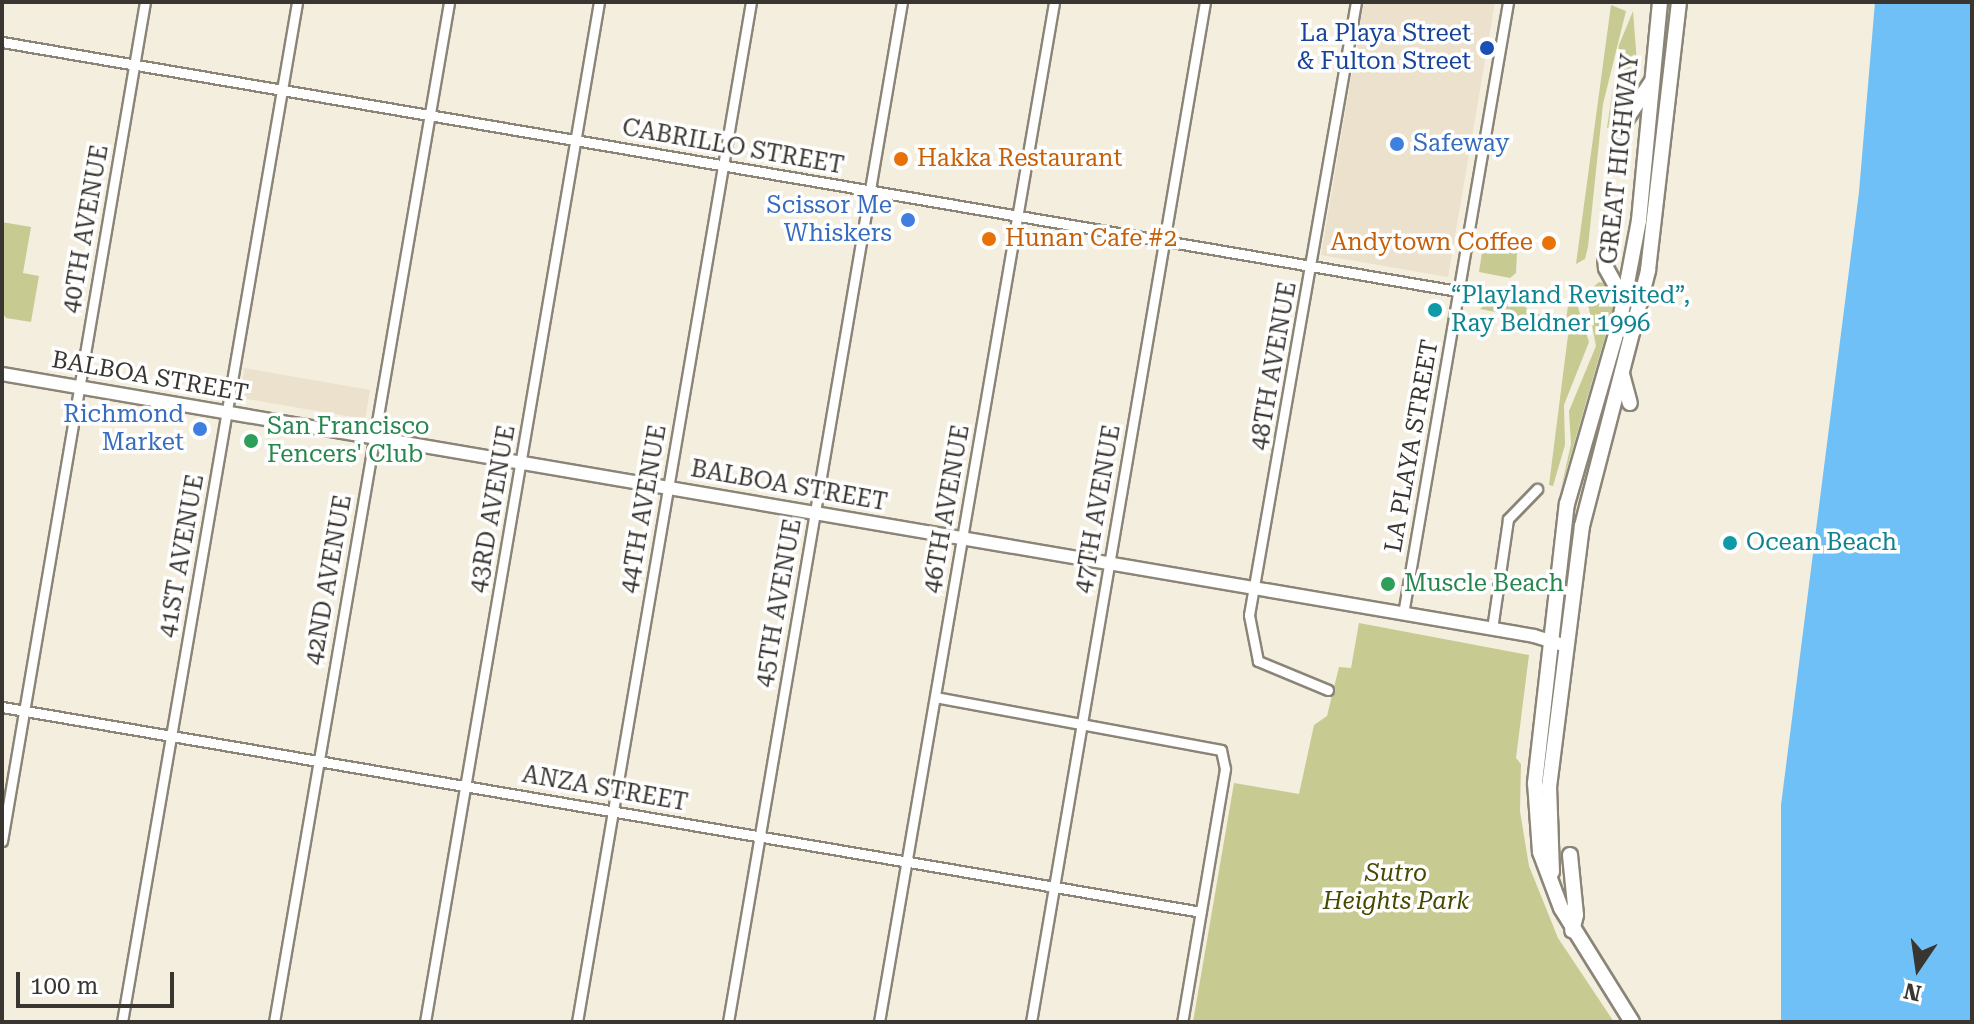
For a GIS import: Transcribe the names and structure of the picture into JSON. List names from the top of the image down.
{
  "streets": {
    "main road": ["GREAT HIGHWAY"],
    "street": [
      "CABRILLO STREET",
      "40TH AVENUE",
      "48TH AVENUE",
      "BALBOA STREET",
      "LA PLAYA STREET",
      "43RD AVENUE",
      "44TH AVENUE",
      "46TH AVENUE",
      "47TH AVENUE",
      "41ST AVENUE",
      "42ND AVENUE",
      "45TH AVENUE",
      "ANZA STREET"
    ]
  },
  "crossings": [
    ["CABRILLO STREET", "40TH AVENUE"],
    ["CABRILLO STREET", "48TH AVENUE"],
    ["CABRILLO STREET", "LA PLAYA STREET"],
    ["CABRILLO STREET", "43RD AVENUE"],
    ["CABRILLO STREET", "44TH AVENUE"],
    ["CABRILLO STREET", "46TH AVENUE"],
    ["CABRILLO STREET", "47TH AVENUE"],
    ["CABRILLO STREET", "41ST AVENUE"],
    ["CABRILLO STREET", "42ND AVENUE"],
    ["CABRILLO STREET", "45TH AVENUE"],
    ["GREAT HIGHWAY", "BALBOA STREET"],
    ["40TH AVENUE", "BALBOA STREET"],
    ["40TH AVENUE", "ANZA STREET"],
    ["48TH AVENUE", "BALBOA STREET"],
    ["BALBOA STREET", "LA PLAYA STREET"],
    ["BALBOA STREET", "43RD AVENUE"],
    ["BALBOA STREET", "44TH AVENUE"],
    ["BALBOA STREET", "46TH AVENUE"],
    ["BALBOA STREET", "47TH AVENUE"],
    ["BALBOA STREET", "41ST AVENUE"],
    ["BALBOA STREET", "42ND AVENUE"],
    ["BALBOA STREET", "45TH AVENUE"],
    ["43RD AVENUE", "ANZA STREET"],
    ["44TH AVENUE", "ANZA STREET"],
    ["46TH AVENUE", "ANZA STREET"],
    ["47TH AVENUE", "ANZA STREET"],
    ["41ST AVENUE", "ANZA STREET"],
    ["42ND AVENUE", "ANZA STREET"],
    ["45TH AVENUE", "ANZA STREET"]
  ],
  "parks": ["Sutro Heights Park"],
  "places": [
    "La Playa Street & Fulton Street",
    "Safeway",
    "Hakka Restaurant",
    "Scissor Me Whiskers",
    "Hunan Cafe #2",
    "Andytown Coffee",
    "“Playland Revisited”, Ray Beldner 1996",
    "Richmond Market",
    "San Francisco Fencers' Club",
    "Ocean Beach",
    "Muscle Beach"
  ],
  "scale_bar": "100 m",
  "north": "bottom"
}
